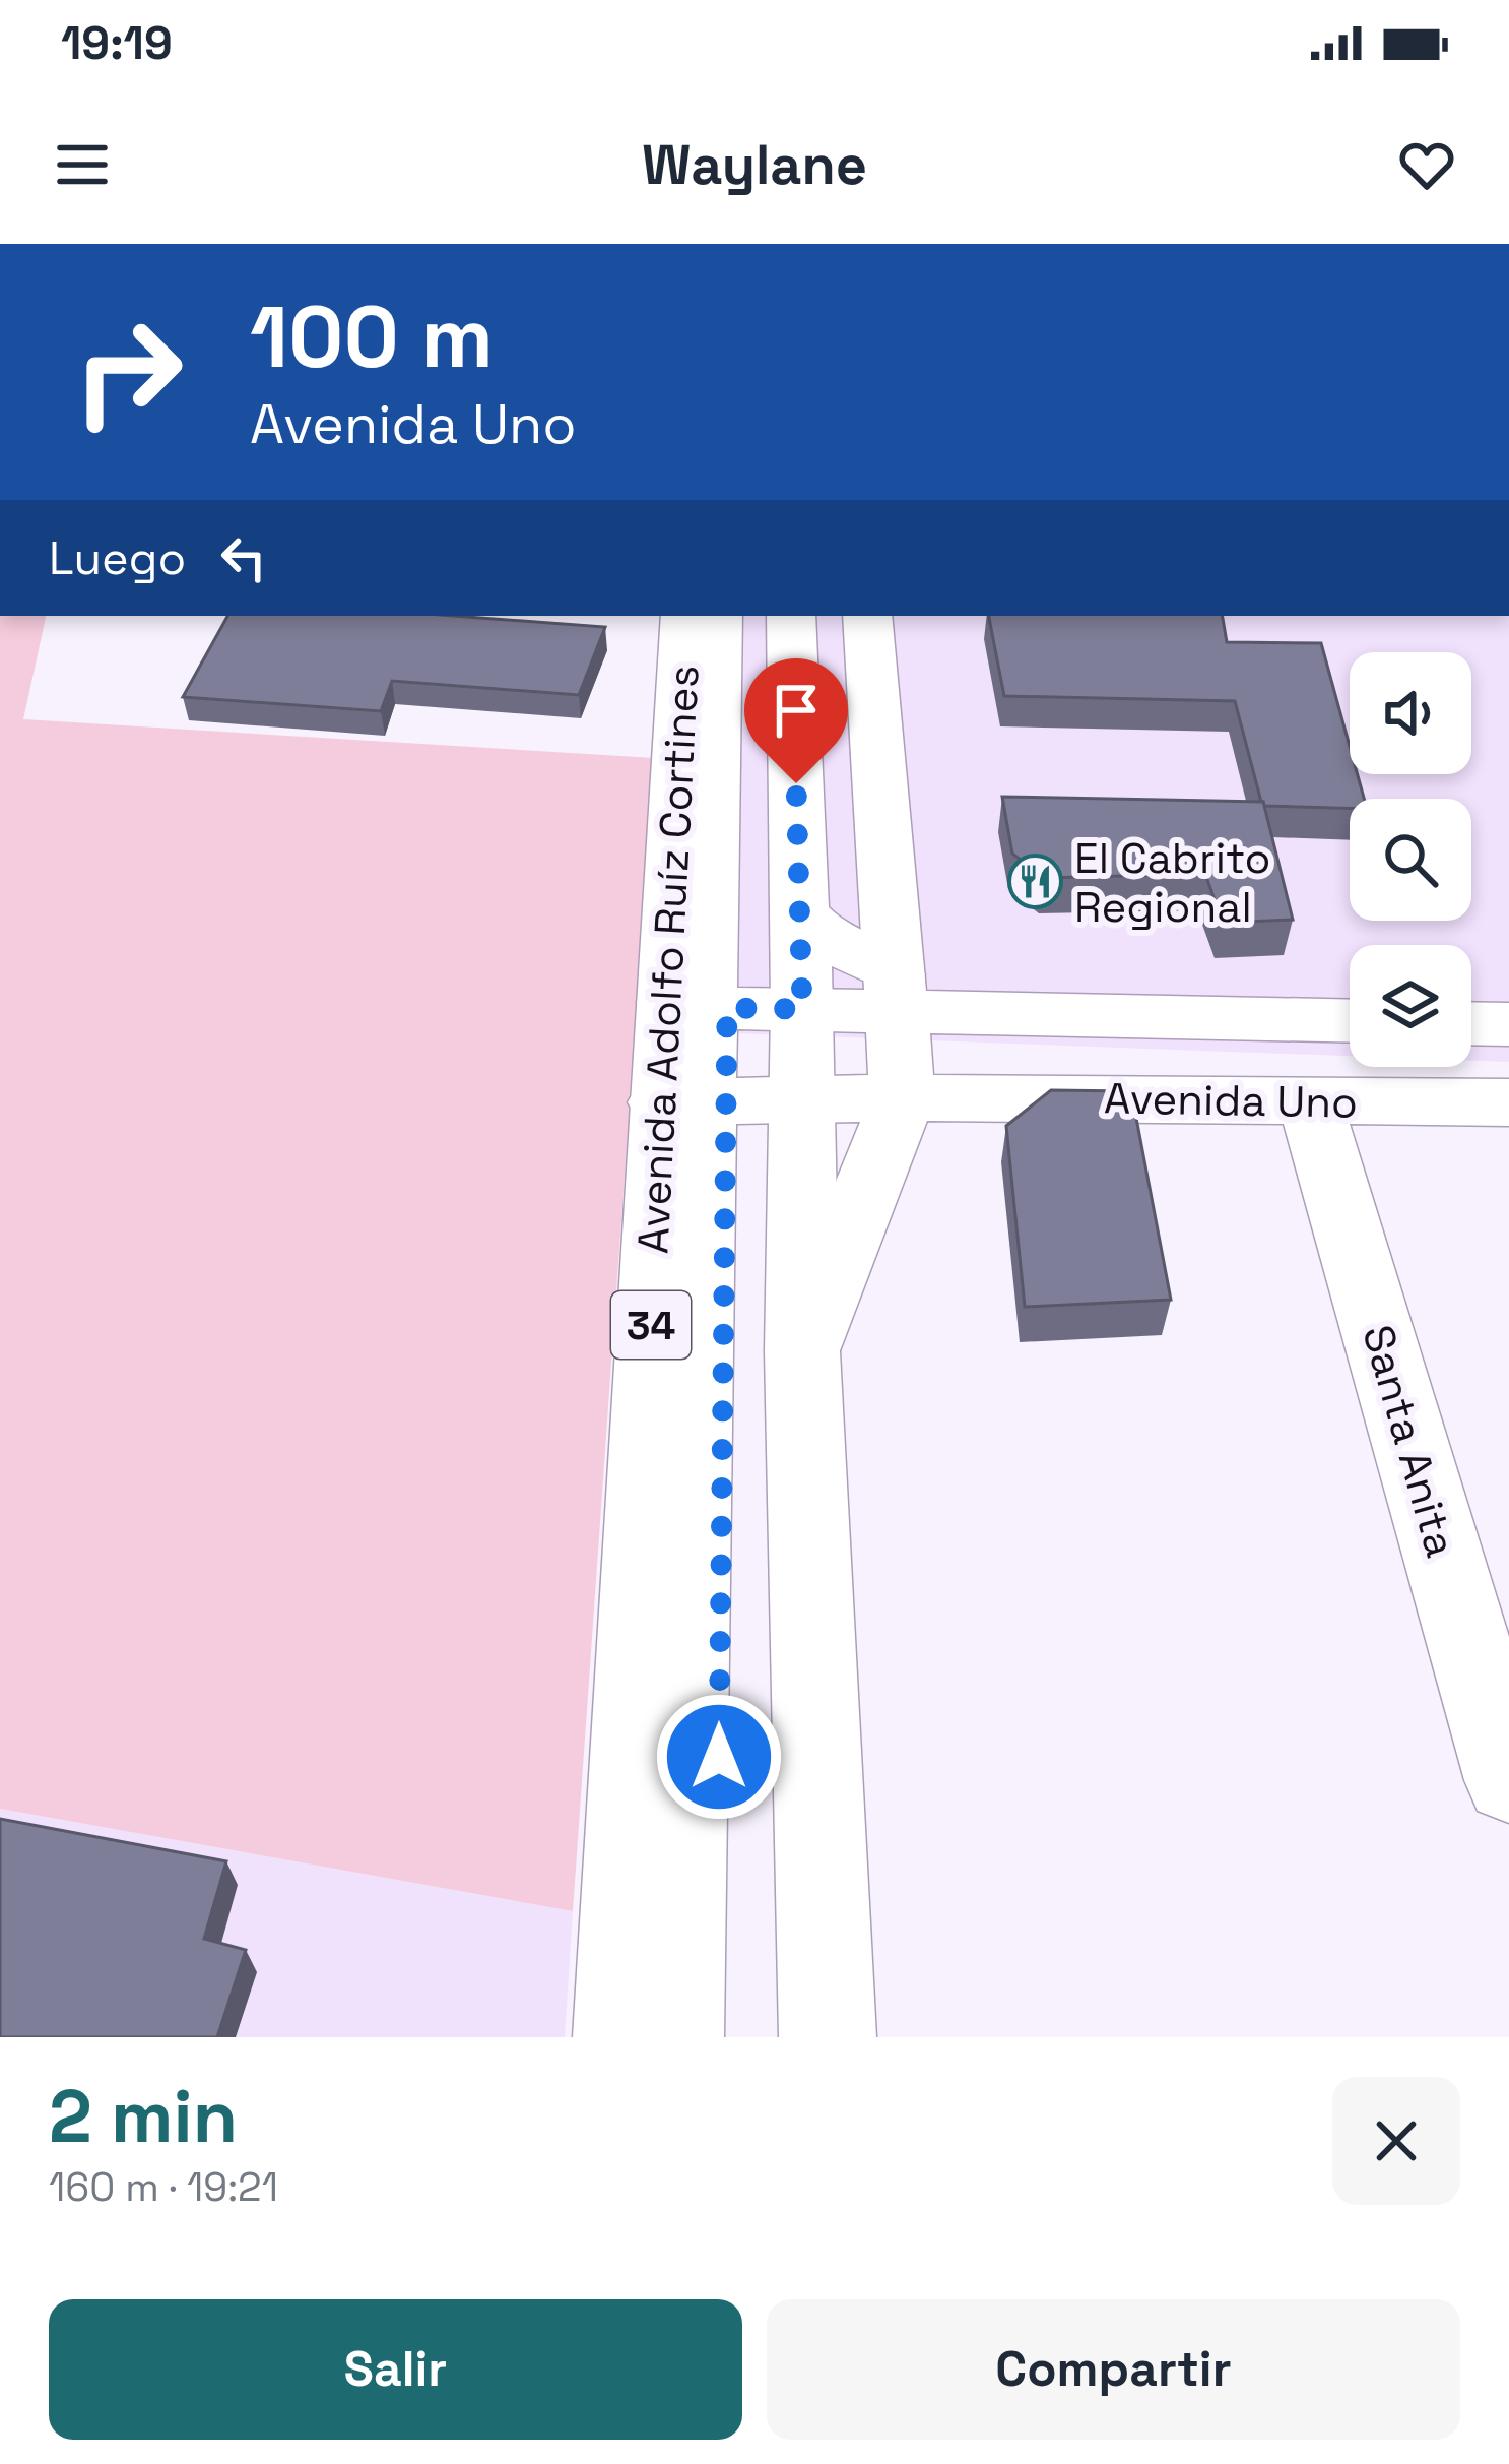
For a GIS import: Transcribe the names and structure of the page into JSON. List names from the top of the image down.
{
  "streets": {
    "main road": [
      "Avenida Adolfo Ruíz Cortines",
      "Avenida Uno",
      "34",
      "Santa Anita"
    ]
  },
  "crossings": [
    ["Avenida Adolfo Ruíz Cortines", "Avenida Uno"],
    ["Avenida Uno", "Santa Anita"]
  ],
  "places": {
    "restaurant": ["El Cabrito Regional"]
  },
  "page": {
    "status": "19:19",
    "header": "Waylane",
    "turn": ["100 m", "Avenida Uno"],
    "then": "Luego",
    "heading": ["2 min", "160 m · 19:21"],
    "buttons": ["Salir", "Compartir"]
  }
}
